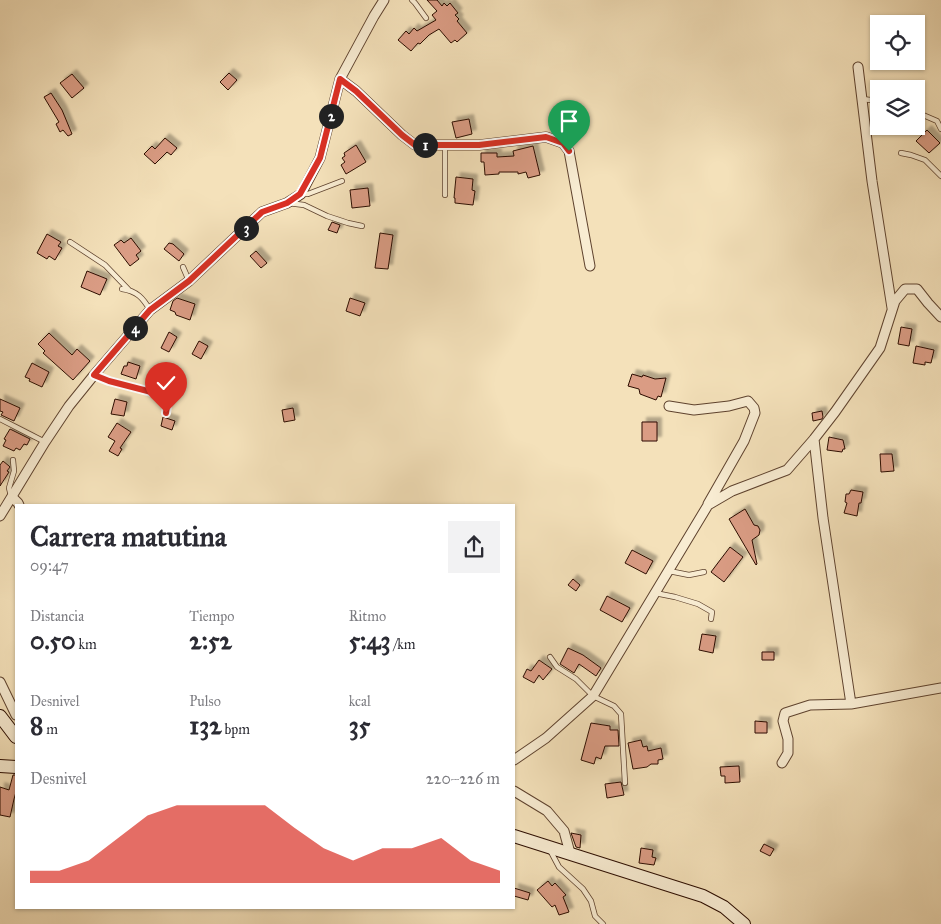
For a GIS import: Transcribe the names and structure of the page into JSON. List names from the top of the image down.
{
  "page": {
    "pins": [
      "2",
      "1",
      "3",
      "4"
    ],
    "heading": ["Carrera matutina", "09:47"],
    "stats": [
      ["Distancia", "0.50 km"],
      ["Tiempo", "2:52"],
      ["Ritmo", "5:43 /km"],
      ["Desnivel", "8 m"],
      ["Pulso", "132 bpm"],
      ["kcal", "35"]
    ],
    "chart": ["Desnivel", "220–226 m"]
  }
}
